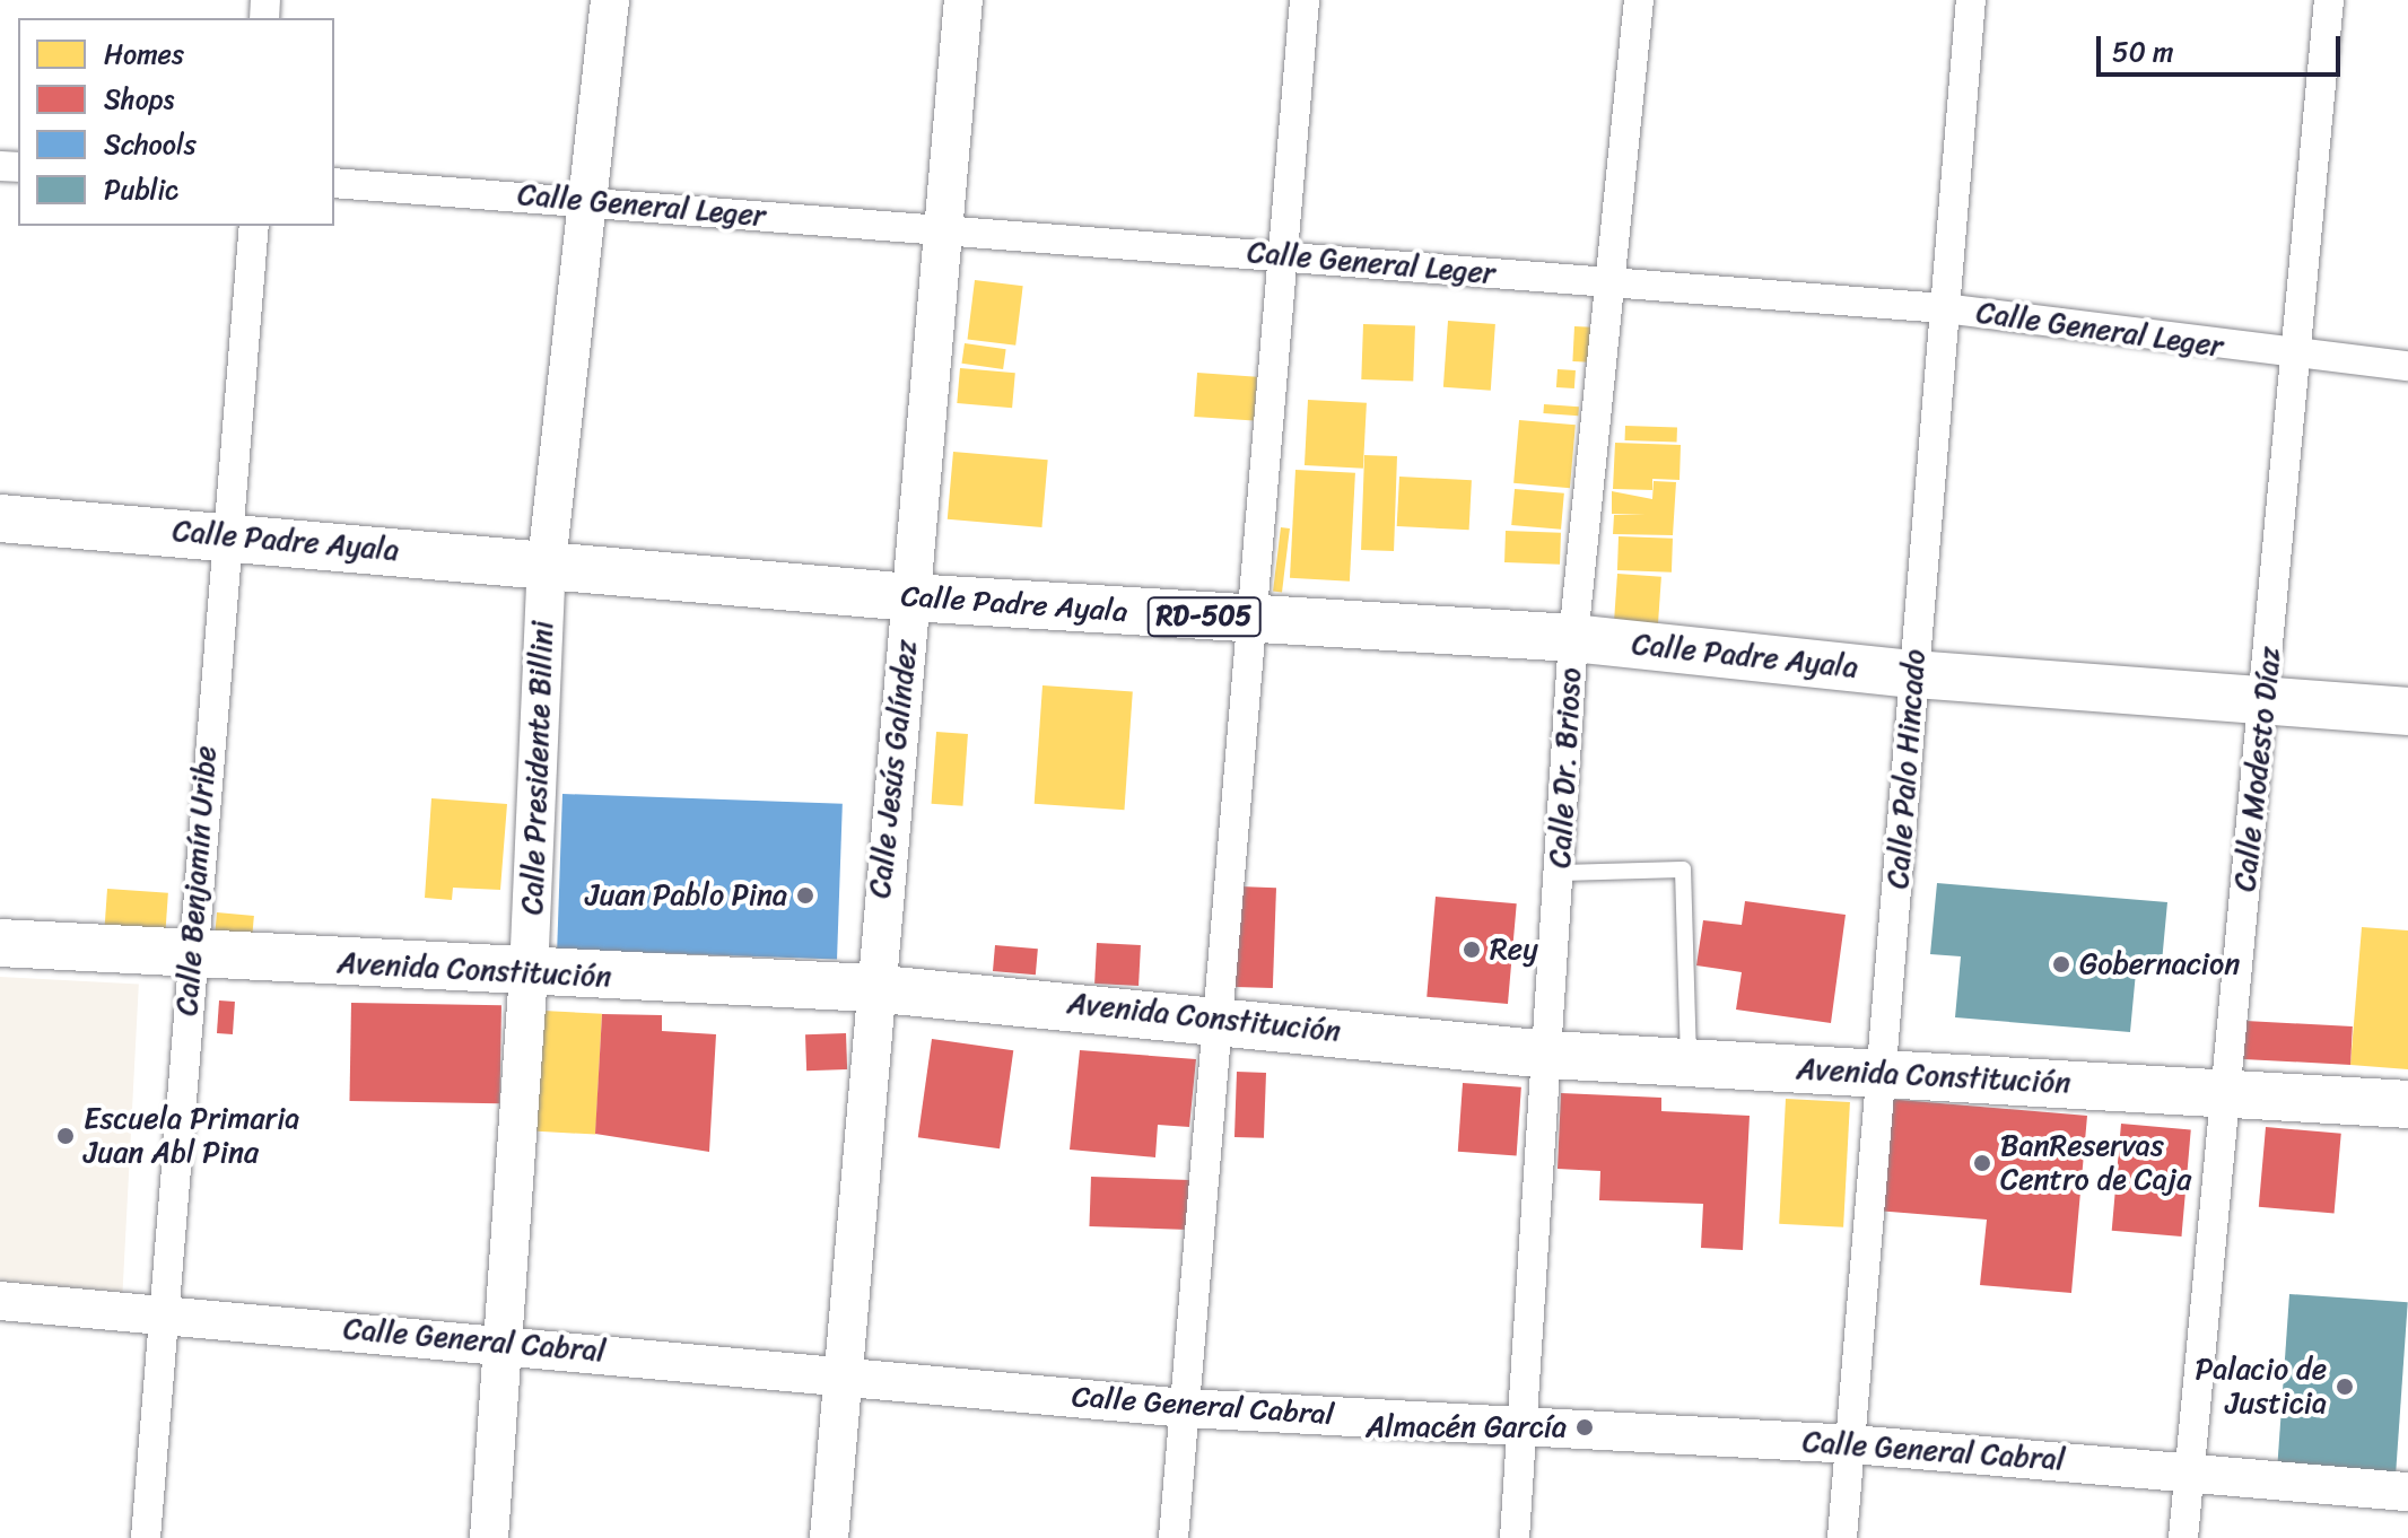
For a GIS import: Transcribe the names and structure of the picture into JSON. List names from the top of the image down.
{
  "streets": {
    "main road": ["Calle Padre Ayala", "RD-505", "Avenida Constitución"],
    "street": [
      "Calle General Leger",
      "Calle Presidente Billini",
      "Calle Dr. Brioso",
      "Calle Jesús Galíndez",
      "Calle Palo Hincado",
      "Calle Modesto Díaz",
      "Calle Benjamín Uribe",
      "Calle General Cabral"
    ]
  },
  "crossings": [
    ["Calle General Leger", "Calle Presidente Billini"],
    ["Calle General Leger", "Calle Dr. Brioso"],
    ["Calle General Leger", "Calle Jesús Galíndez"],
    ["Calle General Leger", "Calle Palo Hincado"],
    ["Calle General Leger", "Calle Modesto Díaz"],
    ["Calle Padre Ayala", "Calle Presidente Billini"],
    ["Calle Padre Ayala", "Calle Dr. Brioso"],
    ["Calle Padre Ayala", "Calle Jesús Galíndez"],
    ["Calle Padre Ayala", "Calle Palo Hincado"],
    ["Calle Padre Ayala", "Calle Modesto Díaz"],
    ["Calle Padre Ayala", "Calle Benjamín Uribe"],
    ["Calle Presidente Billini", "Avenida Constitución"],
    ["Calle Presidente Billini", "Calle General Cabral"],
    ["Calle Dr. Brioso", "Avenida Constitución"],
    ["Calle Dr. Brioso", "Calle General Cabral"],
    ["Calle Jesús Galíndez", "Avenida Constitución"],
    ["Calle Jesús Galíndez", "Calle General Cabral"],
    ["Calle Palo Hincado", "Avenida Constitución"],
    ["Calle Palo Hincado", "Calle General Cabral"],
    ["Calle Modesto Díaz", "Avenida Constitución"],
    ["Calle Modesto Díaz", "Calle General Cabral"],
    ["Calle Benjamín Uribe", "Avenida Constitución"],
    ["Calle Benjamín Uribe", "Calle General Cabral"]
  ],
  "places": [
    "Juan Pablo Pina",
    "Rey",
    "Gobernacion",
    "Escuela Primaria Juan Abl Pina",
    "BanReservas Centro de Caja",
    "Palacio de Justicia",
    "Almacén García"
  ],
  "legend": [
    "Homes",
    "Shops",
    "Schools",
    "Public"
  ],
  "scale_bar": "50 m"
}
